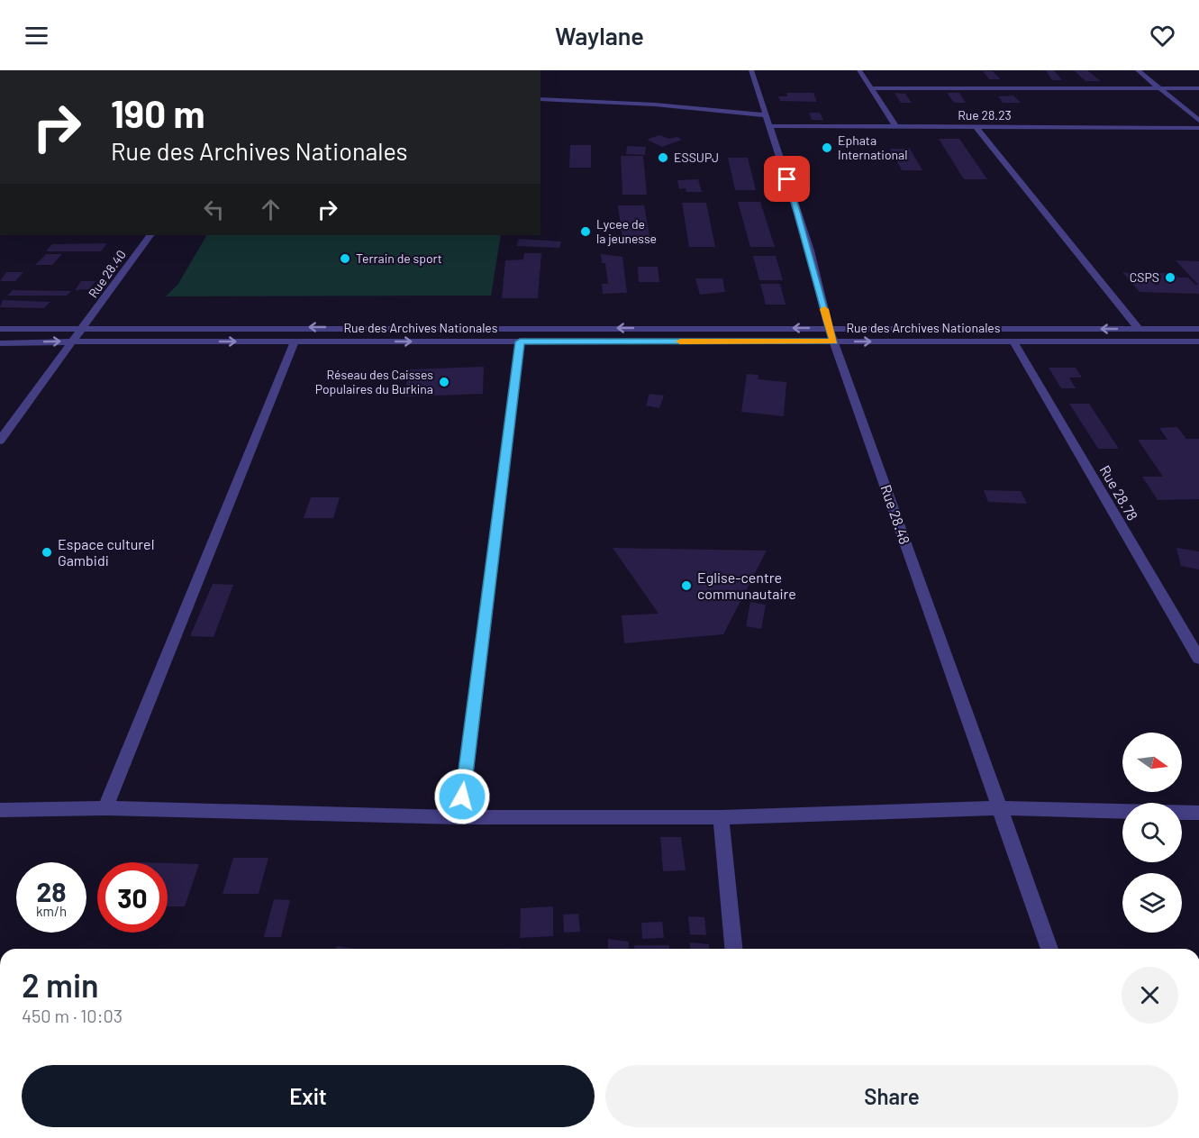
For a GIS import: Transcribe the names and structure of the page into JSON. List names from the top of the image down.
{
  "streets": {
    "street": [
      "Rue 28.23",
      "Rue 28.40",
      "Rue des Archives Nationales",
      "Rue 28.78",
      "Rue 28.48"
    ]
  },
  "crossings": [
    ["Rue 28.23", "Rue 28.48"],
    ["Rue 28.40", "Rue des Archives Nationales"],
    ["Rue des Archives Nationales", "Rue 28.78"],
    ["Rue des Archives Nationales", "Rue 28.48"]
  ],
  "places": [
    "Ephata International",
    "ESSUPJ",
    "Lycee de la jeunesse",
    "Terrain de sport",
    "CSPS",
    "Réseau des Caisses Populaires du Burkina",
    "Espace culturel Gambidi",
    "Eglise-centre communautaire"
  ],
  "north": "right",
  "page": {
    "header": "Waylane",
    "turn": ["190 m", "Rue des Archives Nationales"],
    "speed": "28 km/h",
    "limit": "30",
    "heading": ["2 min", "450 m · 10:03"],
    "buttons": ["Exit", "Share"]
  }
}
